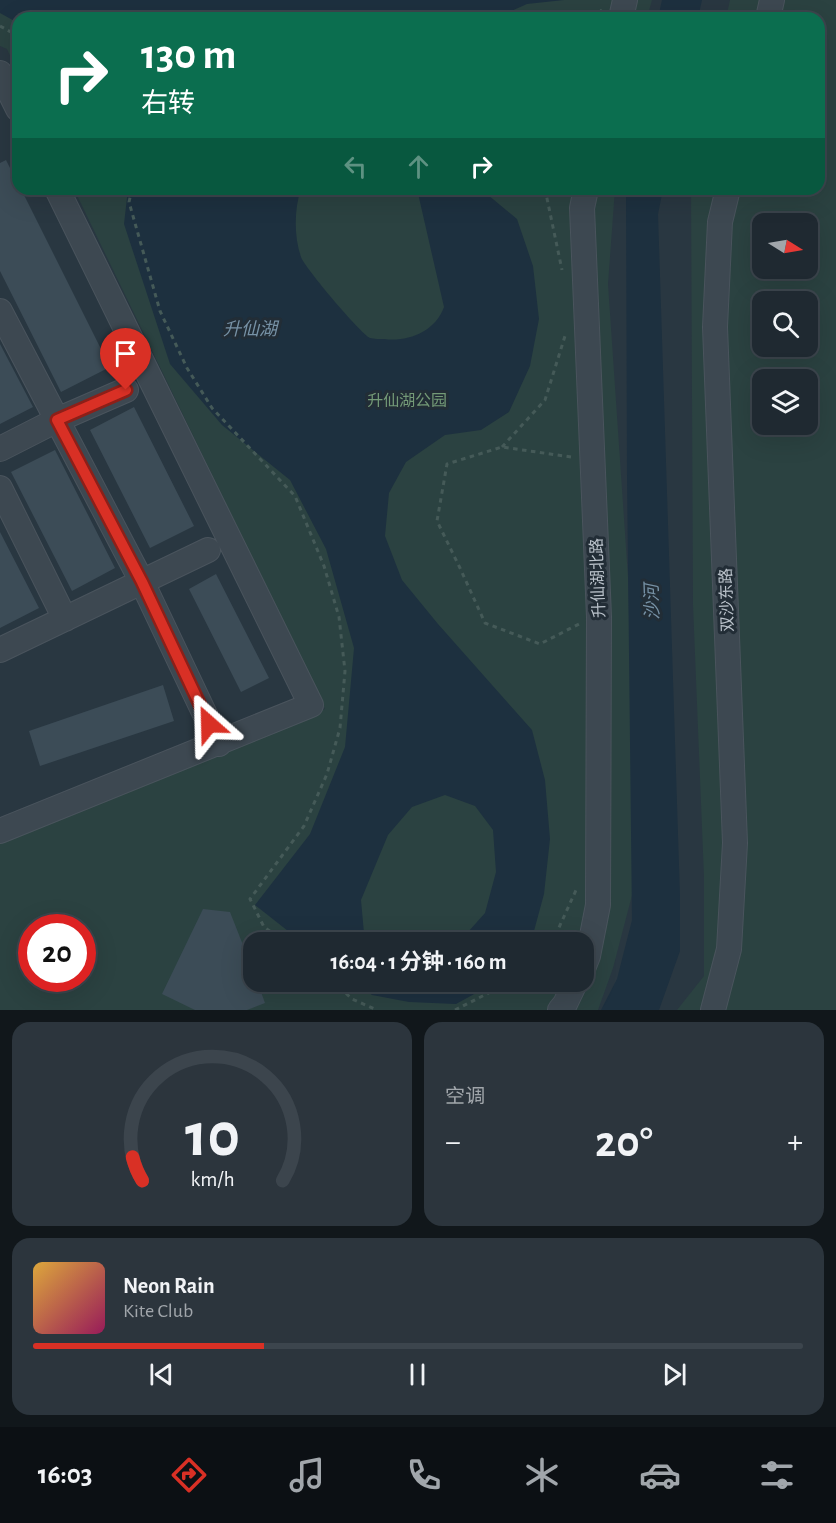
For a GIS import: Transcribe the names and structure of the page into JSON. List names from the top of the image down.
{
  "streets": {
    "street": ["升仙湖北路", "双沙东路"]
  },
  "water": ["升仙湖", "沙河"],
  "parks": ["升仙湖公园"],
  "north": "right",
  "page": {
    "turn": ["130 m", "右转"],
    "limit": "20",
    "trip": "16:04 · 1 分钟 · 160 m",
    "tile": "空调",
    "heat": ["−", "20°", "+"],
    "song": ["Neon Rain", "Kite Club"],
    "tabs": "16:03",
    "gauge": ["10", "km/h"]
  }
}
